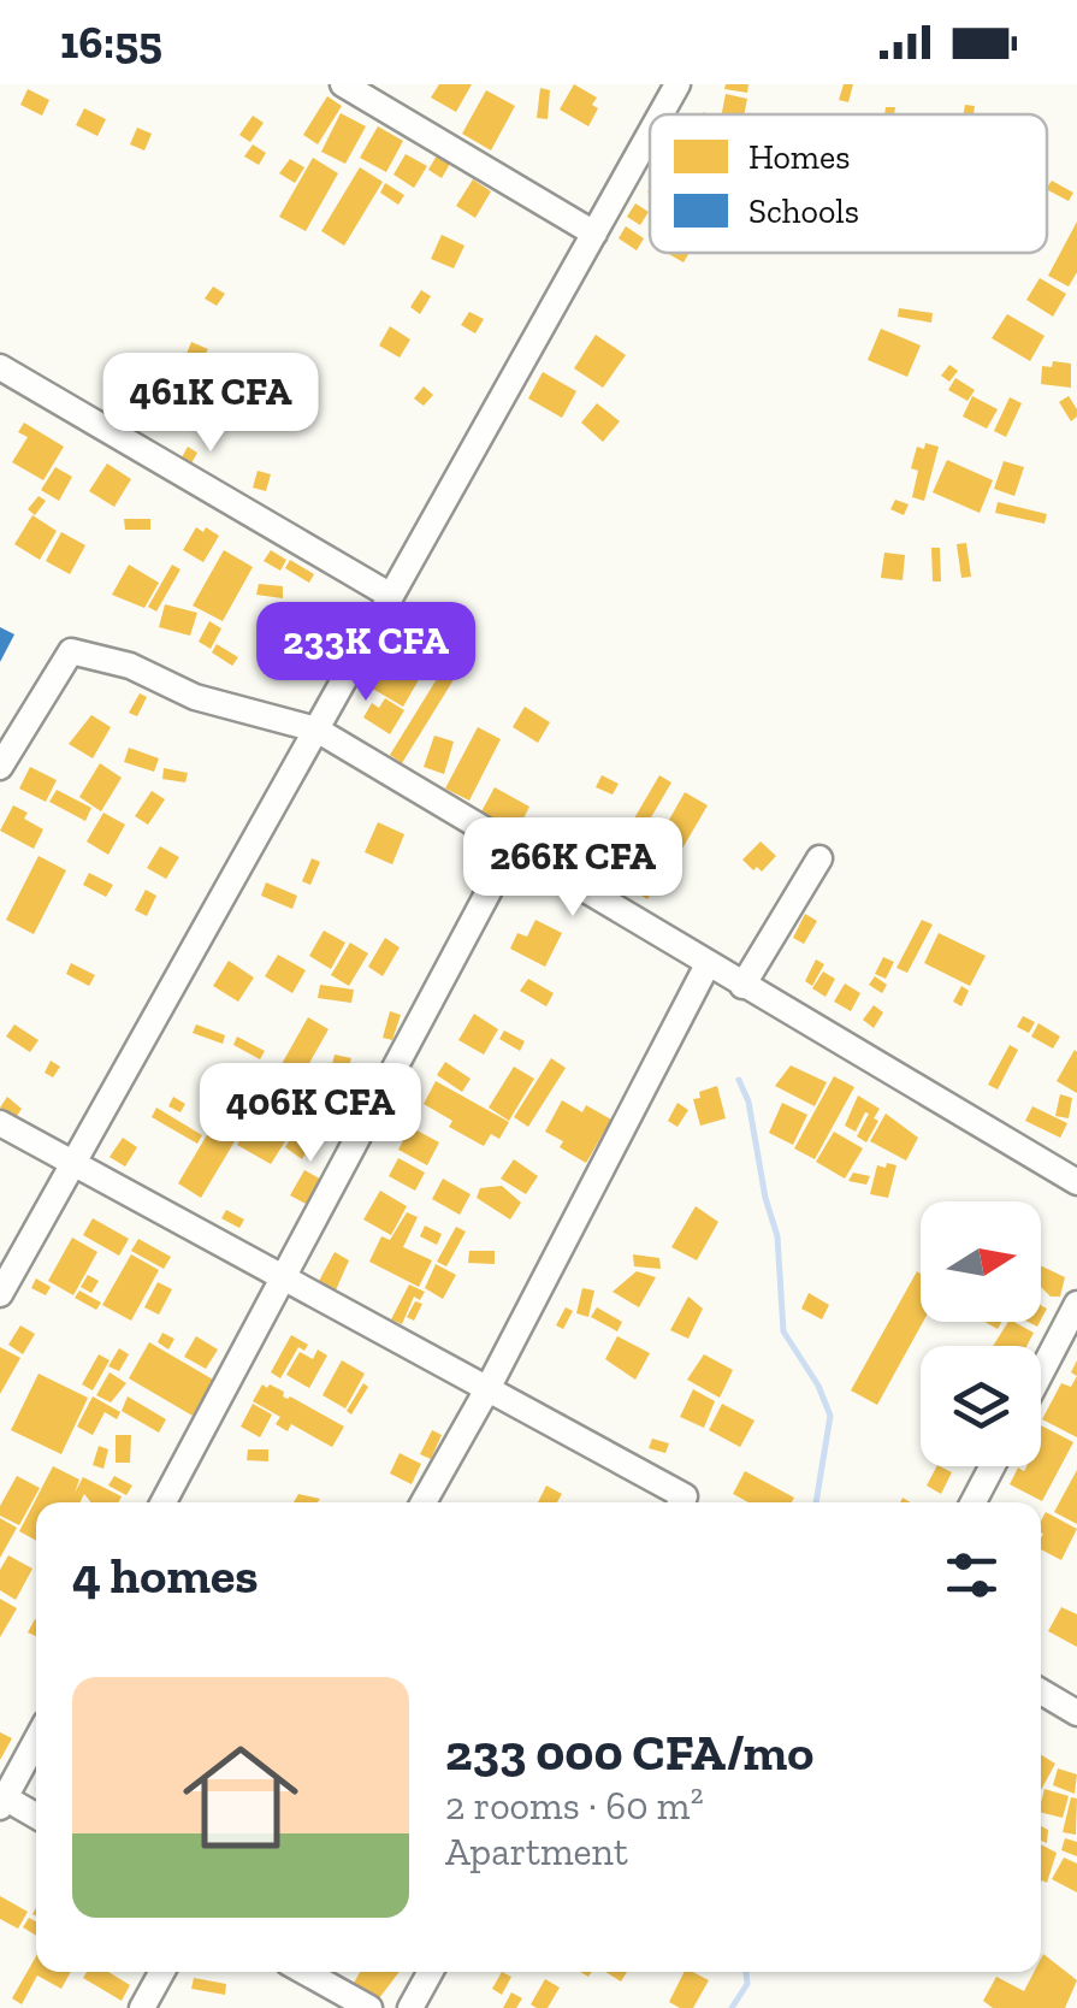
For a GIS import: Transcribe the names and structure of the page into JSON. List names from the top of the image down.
{
  "legend": ["Homes", "Schools"],
  "north": "right",
  "page": {
    "status": "16:55",
    "price": [
      "461K CFA",
      "233K CFA",
      "266K CFA",
      "406K CFA"
    ],
    "heading": "4 homes",
    "list": [
      {
        "name": "233 000 CFA/mo",
        "note": "2 rooms · 60 m² · Apartment"
      }
    ]
  }
}
